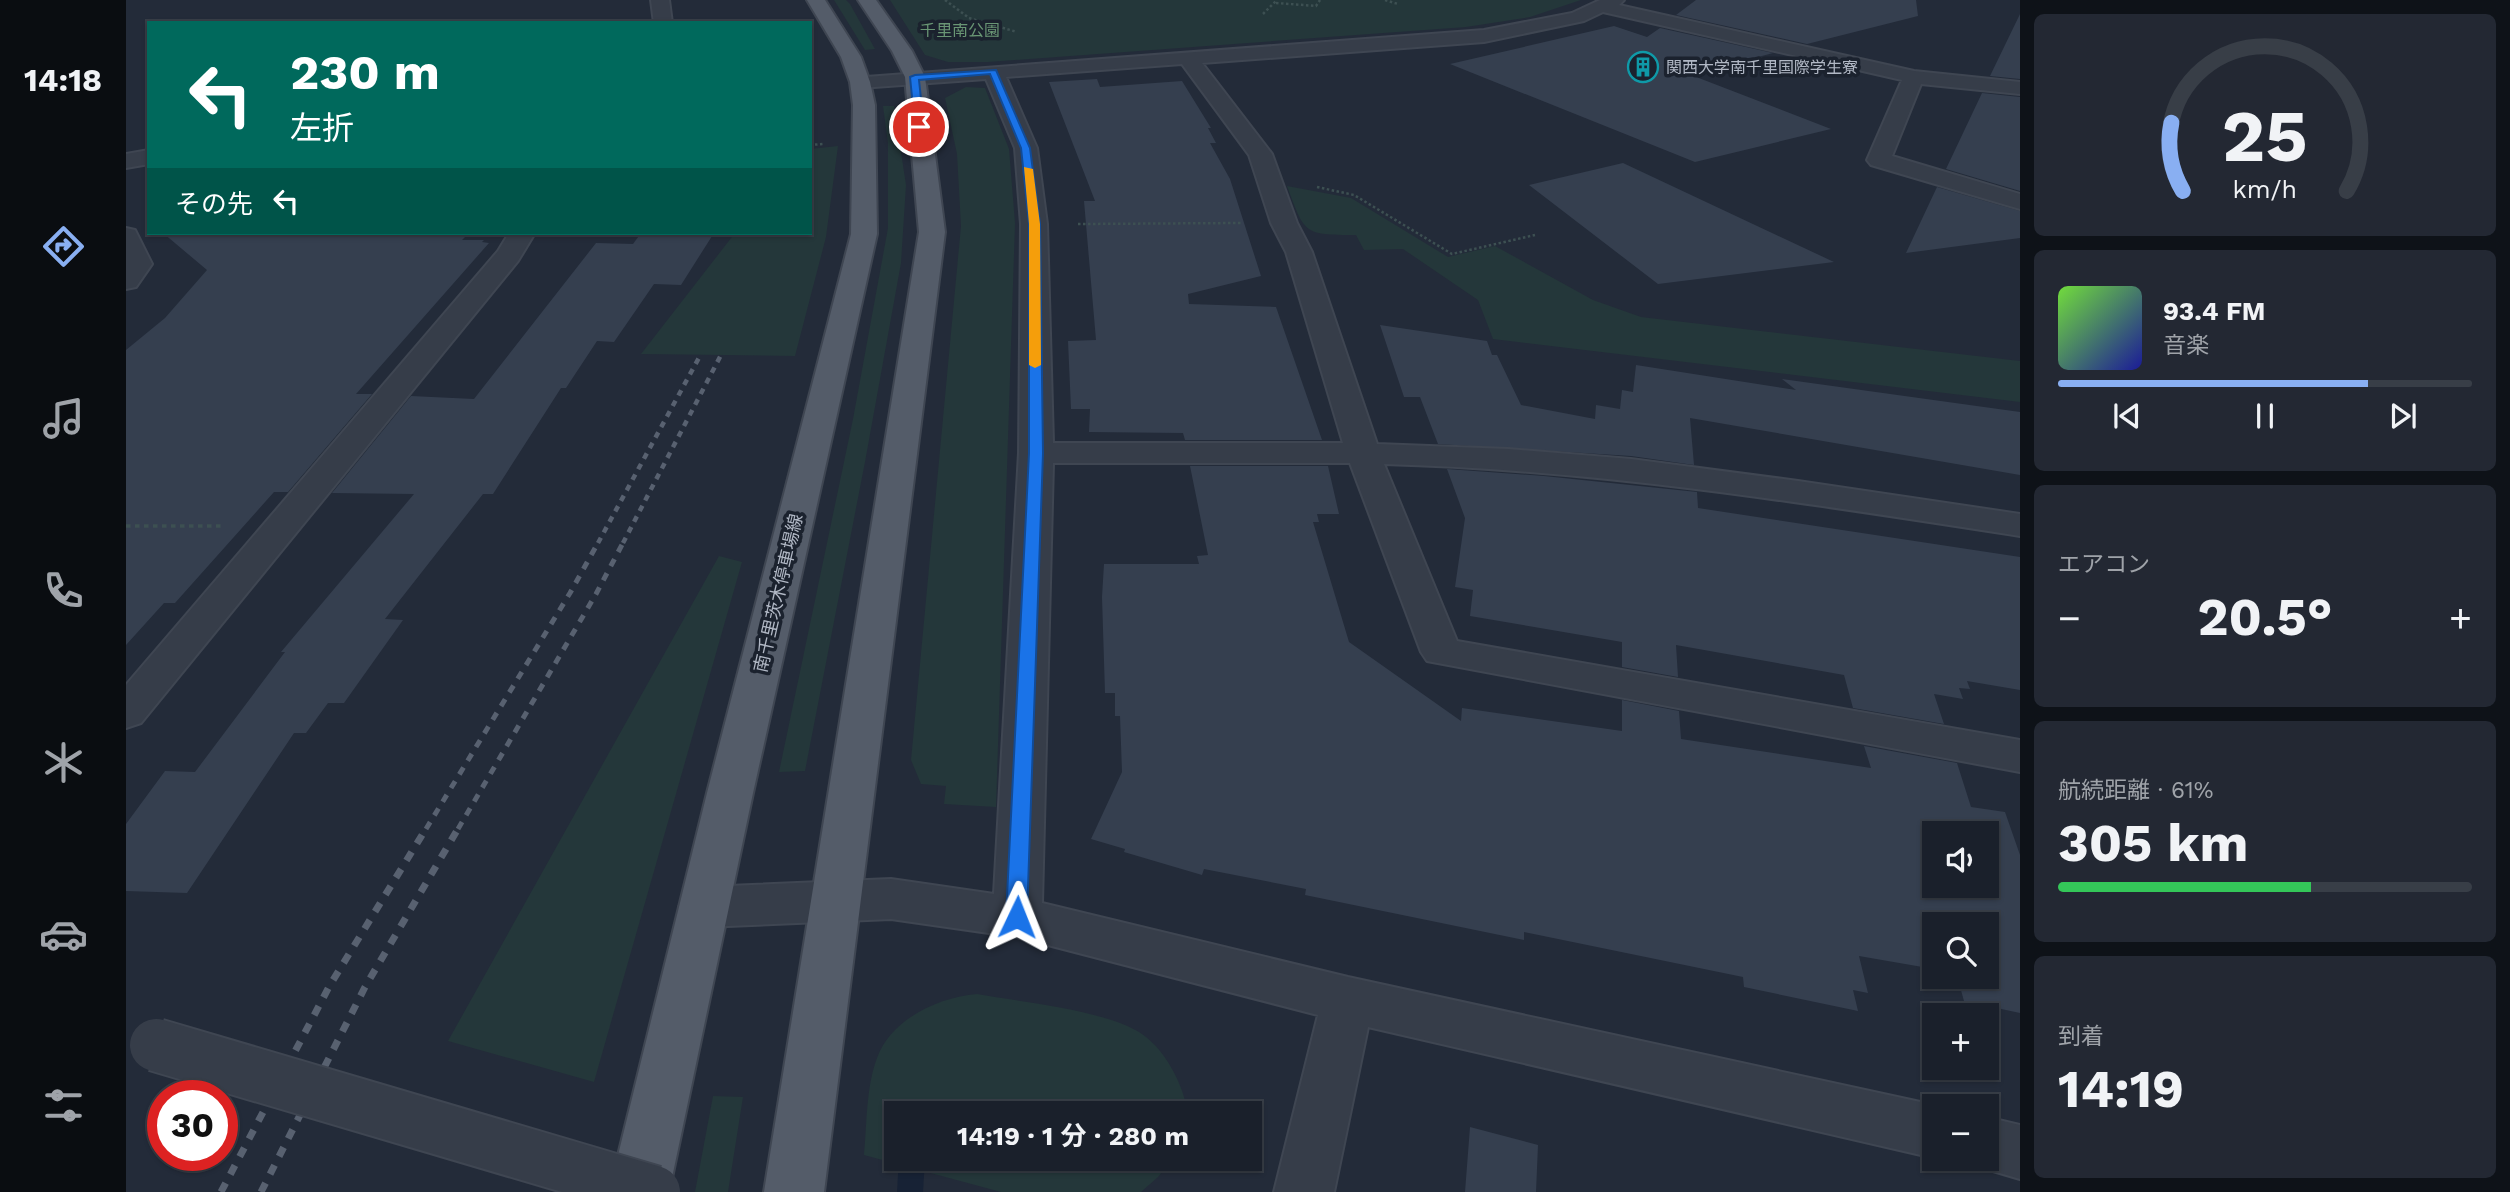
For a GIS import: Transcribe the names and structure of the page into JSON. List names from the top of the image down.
{
  "streets": {
    "main road": ["南千里茨木停車場線"]
  },
  "parks": ["千里南公園"],
  "places": {
    "building": ["関西大学南千里国際学生寮"]
  },
  "page": {
    "tabs": "14:18",
    "turn": ["230 m", "左折"],
    "then": "その先",
    "song": ["93.4 FM", "音楽"],
    "tile": [
      "エアコン",
      ["航続距離 · 61%", "305 km"],
      ["到着", "14:19"]
    ],
    "heat": ["−", "20.5°", "+"],
    "map_buttons": ["+", "−"],
    "limit": "30",
    "trip": "14:19 · 1 分 · 280 m",
    "gauge": ["25", "km/h"]
  }
}
